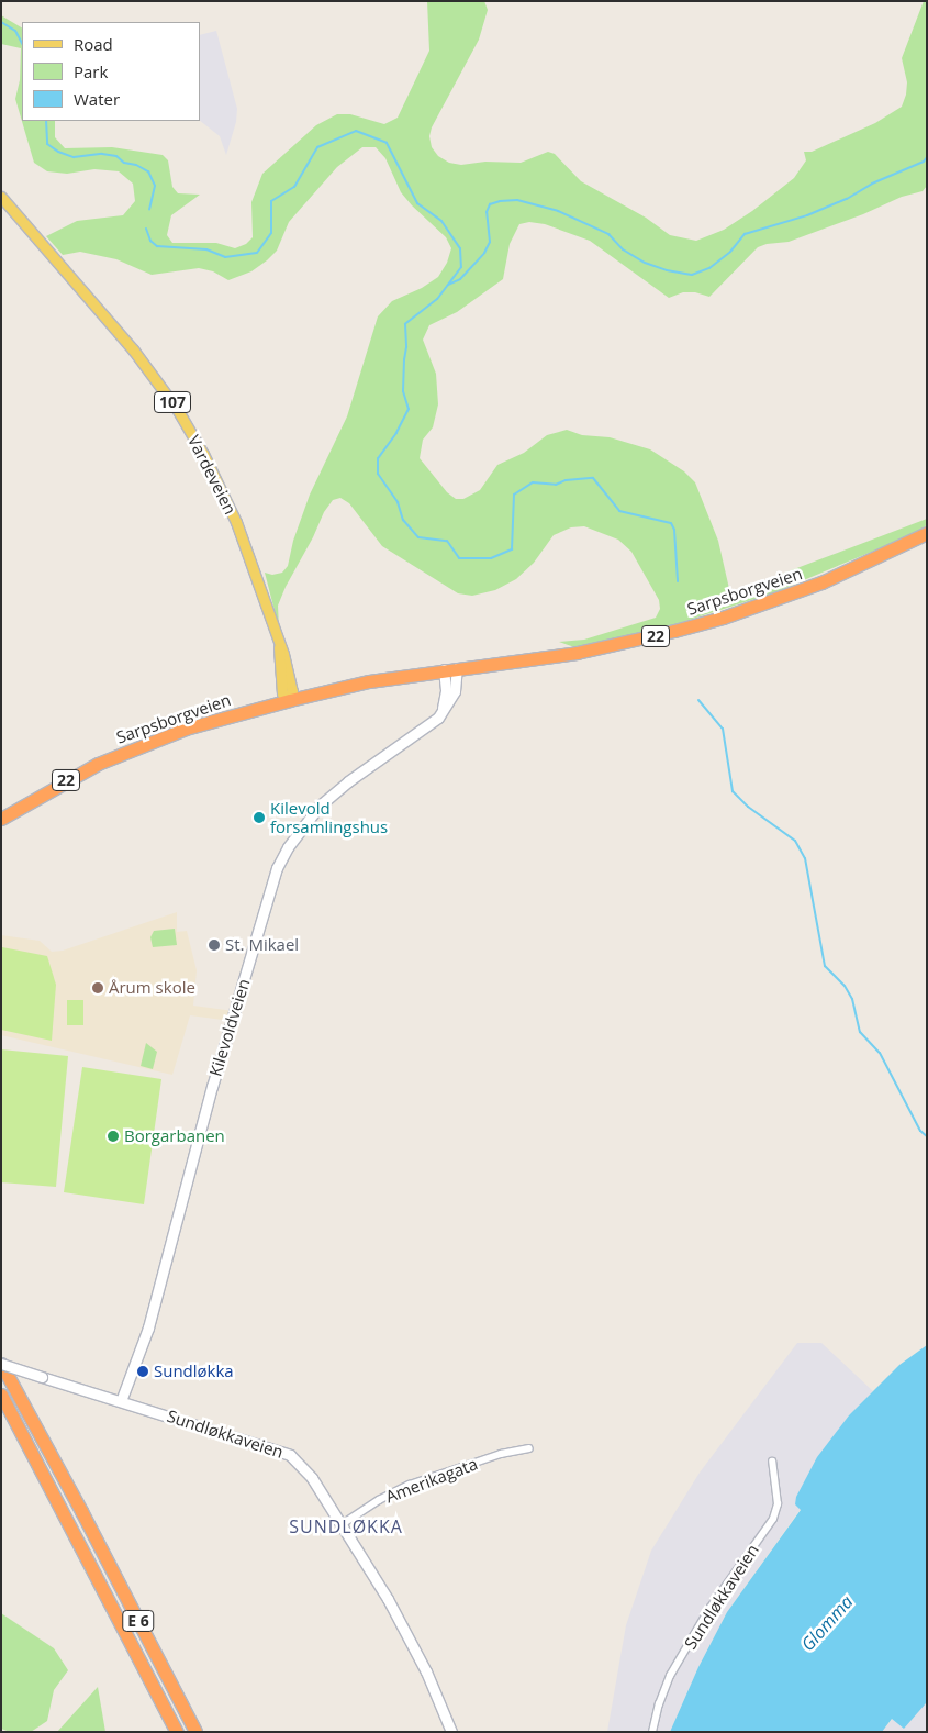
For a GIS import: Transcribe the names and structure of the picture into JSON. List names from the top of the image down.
{
  "streets": {
    "highway": ["Sarpsborgveien", "22", "E 6"],
    "main road": ["107", "Vardeveien"],
    "street": ["Kilevoldveien", "Sundløkkaveien", "Amerikagata"]
  },
  "crossings": [
    ["Vardeveien", "Sarpsborgveien"],
    ["Sarpsborgveien", "Kilevoldveien"],
    ["Kilevoldveien", "Sundløkkaveien"],
    ["Sundløkkaveien", "Amerikagata"],
    ["Sundløkkaveien", "E 6"]
  ],
  "districts": ["SUNDLØKKA"],
  "water": ["Glomma"],
  "places": [
    "Kilevold forsamlingshus",
    "St. Mikael",
    "Årum skole",
    "Borgarbanen",
    "Sundløkka"
  ],
  "legend": ["Road", "Park", "Water"]
}
